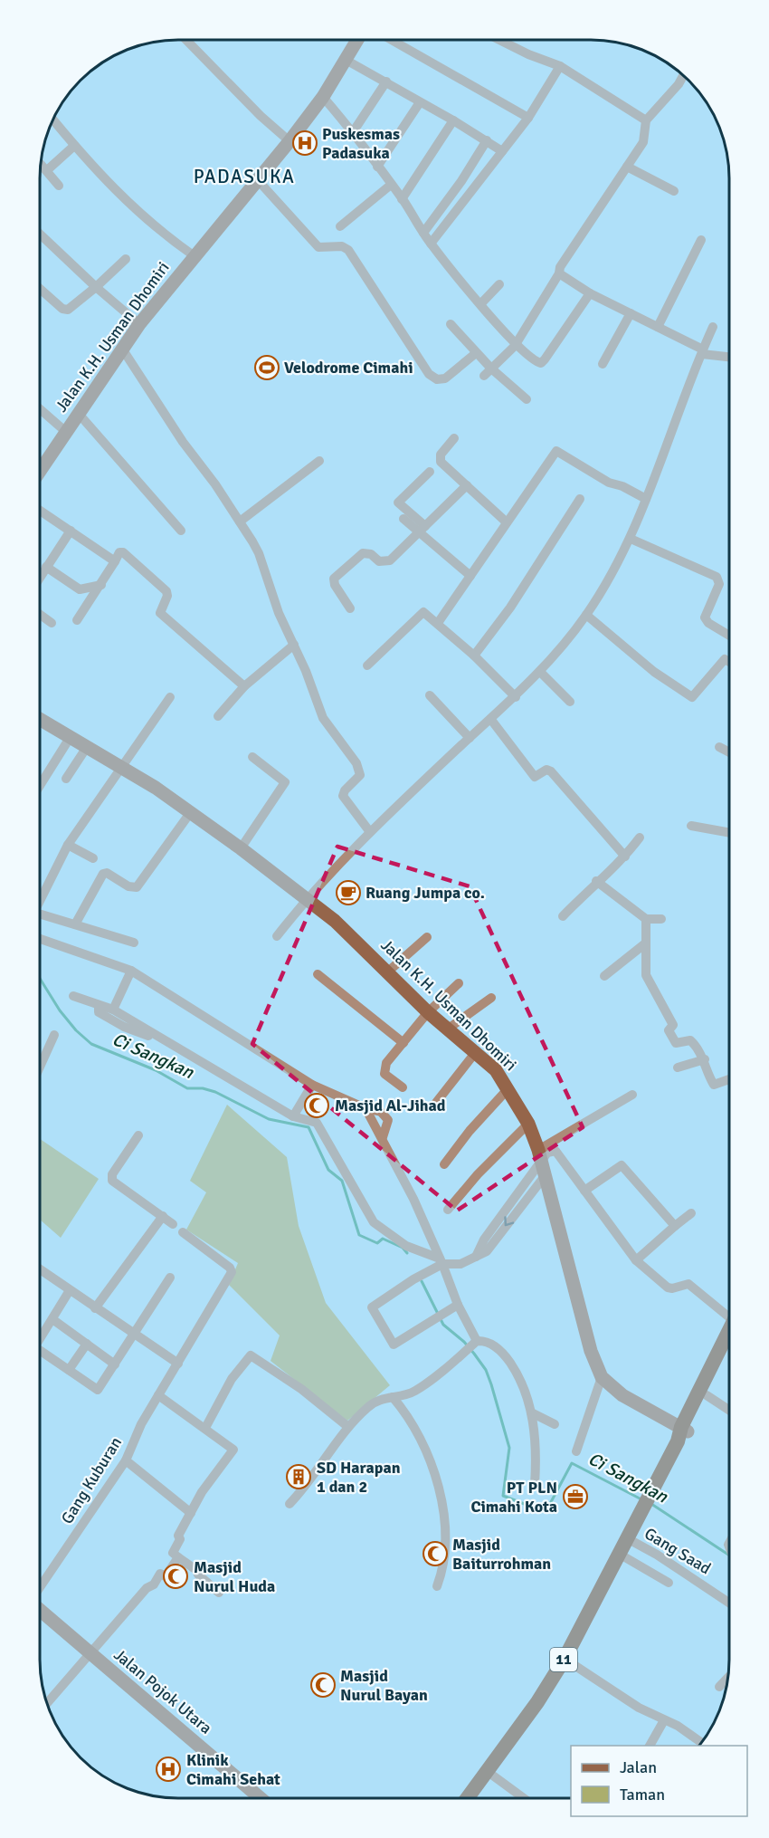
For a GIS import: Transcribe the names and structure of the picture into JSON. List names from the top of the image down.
{
  "streets": {
    "highway": ["11"],
    "main road": ["Jalan K.H. Usman Dhomiri", "Jalan Pojok Utara"],
    "street": ["Gang Kuburan", "Gang Saad"]
  },
  "crossings": [
    ["Jalan K.H. Usman Dhomiri", "11"],
    ["Gang Saad", "11"]
  ],
  "districts": ["PADASUKA"],
  "water": ["Ci Sangkan"],
  "places": {
    "hospital": ["Puskesmas Padasuka", "Klinik Cimahi Sehat"],
    "sports": ["Velodrome Cimahi"],
    "cafe": ["Ruang Jumpa co."],
    "mosque": [
      "Masjid Al-Jihad",
      "Masjid Baiturrohman",
      "Masjid Nurul Huda",
      "Masjid Nurul Bayan"
    ],
    "building": ["SD Harapan 1 dan 2"],
    "office": ["PT PLN Cimahi Kota"]
  },
  "legend": ["Jalan", "Taman"]
}
